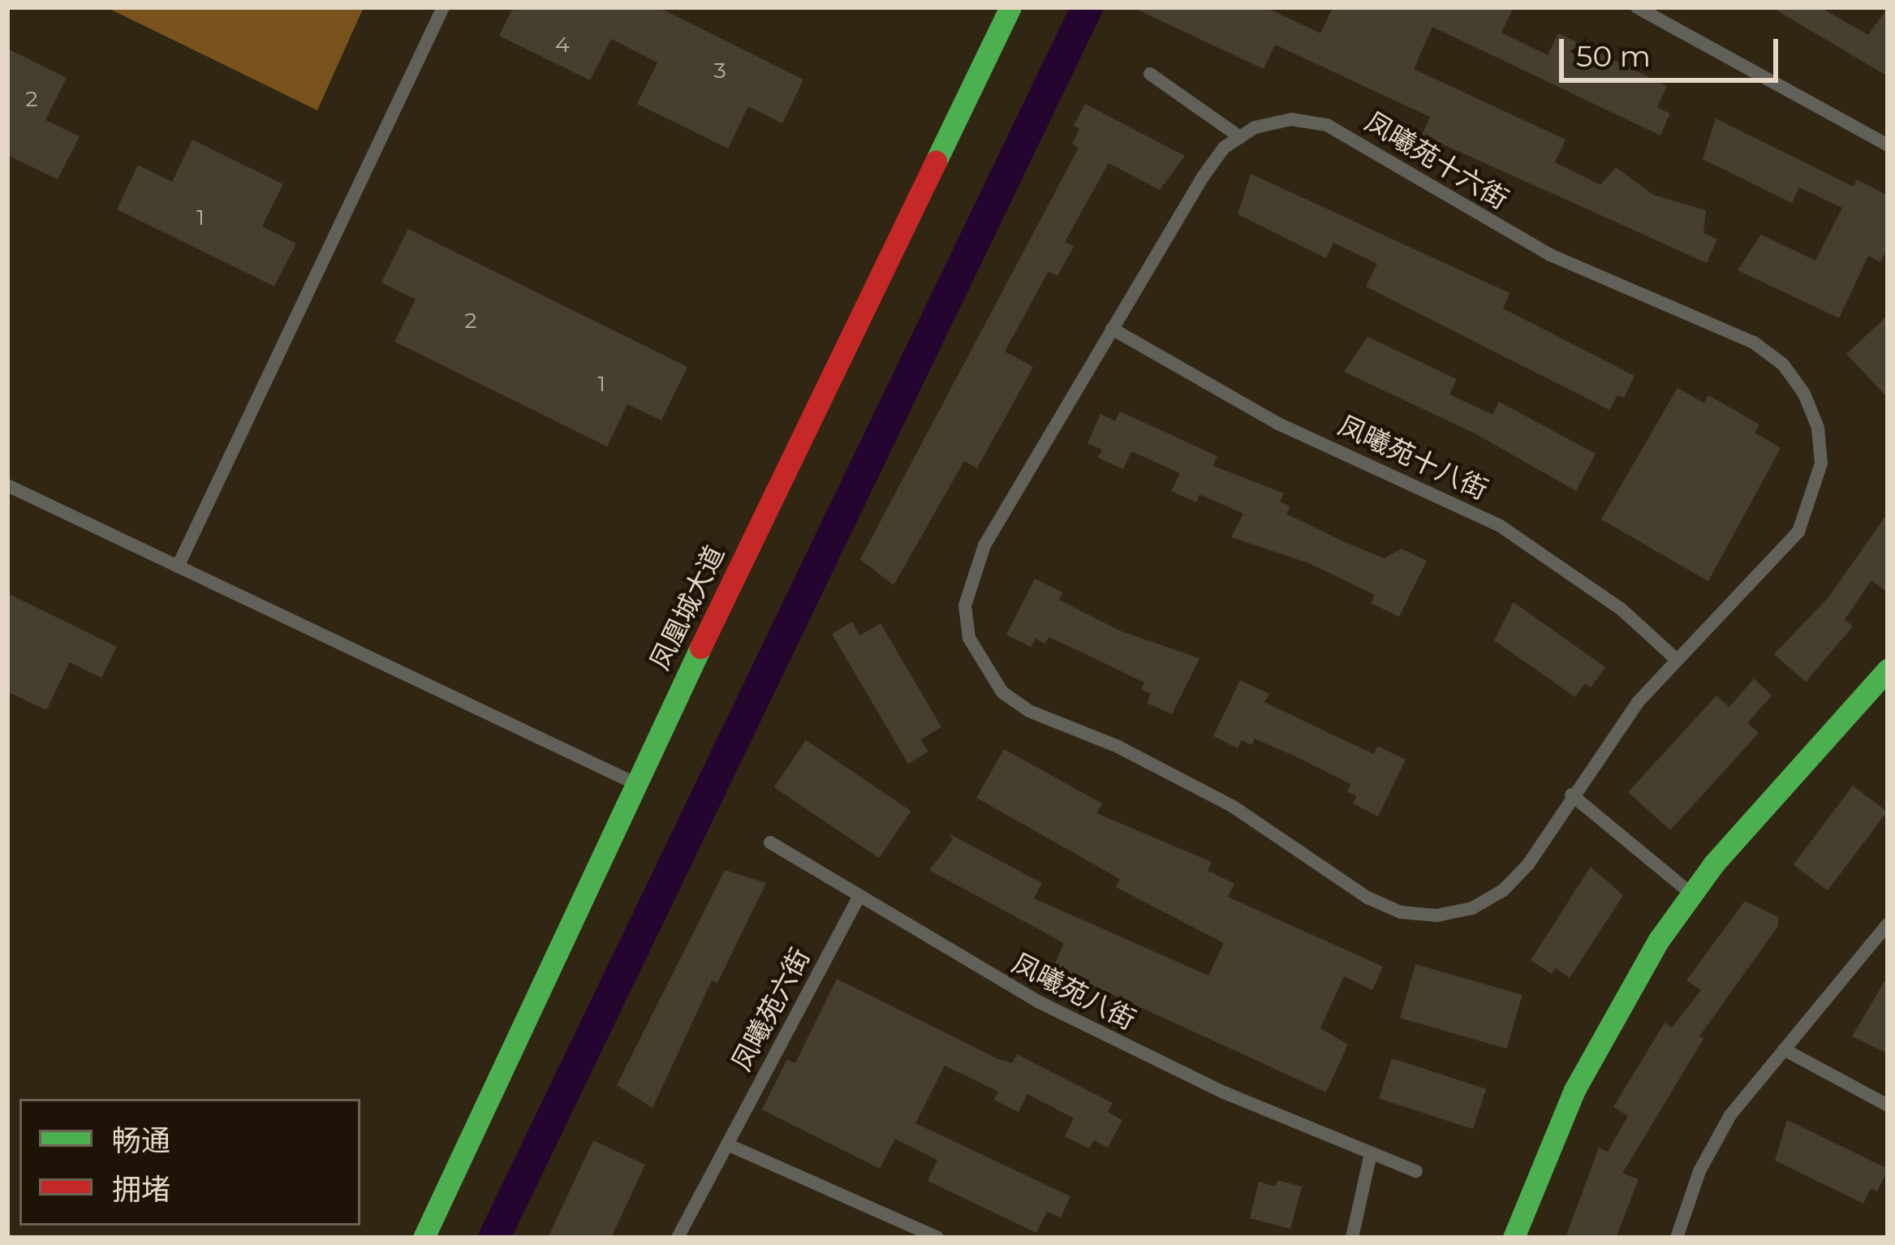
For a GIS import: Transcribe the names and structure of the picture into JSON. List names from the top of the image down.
{
  "streets": {
    "main road": ["凤凰城大道"],
    "lane": [
      "凤曦苑十六街",
      "凤曦苑十八街",
      "凤曦苑八街",
      "凤曦苑六街"
    ]
  },
  "crossings": [
    ["凤曦苑十六街", "凤曦苑十八街"],
    ["凤曦苑八街", "凤曦苑六街"]
  ],
  "house_numbers": [
    "4",
    "3",
    "2",
    "1",
    "2",
    "1"
  ],
  "legend": ["畅通", "拥堵"],
  "scale_bar": "50 m"
}
